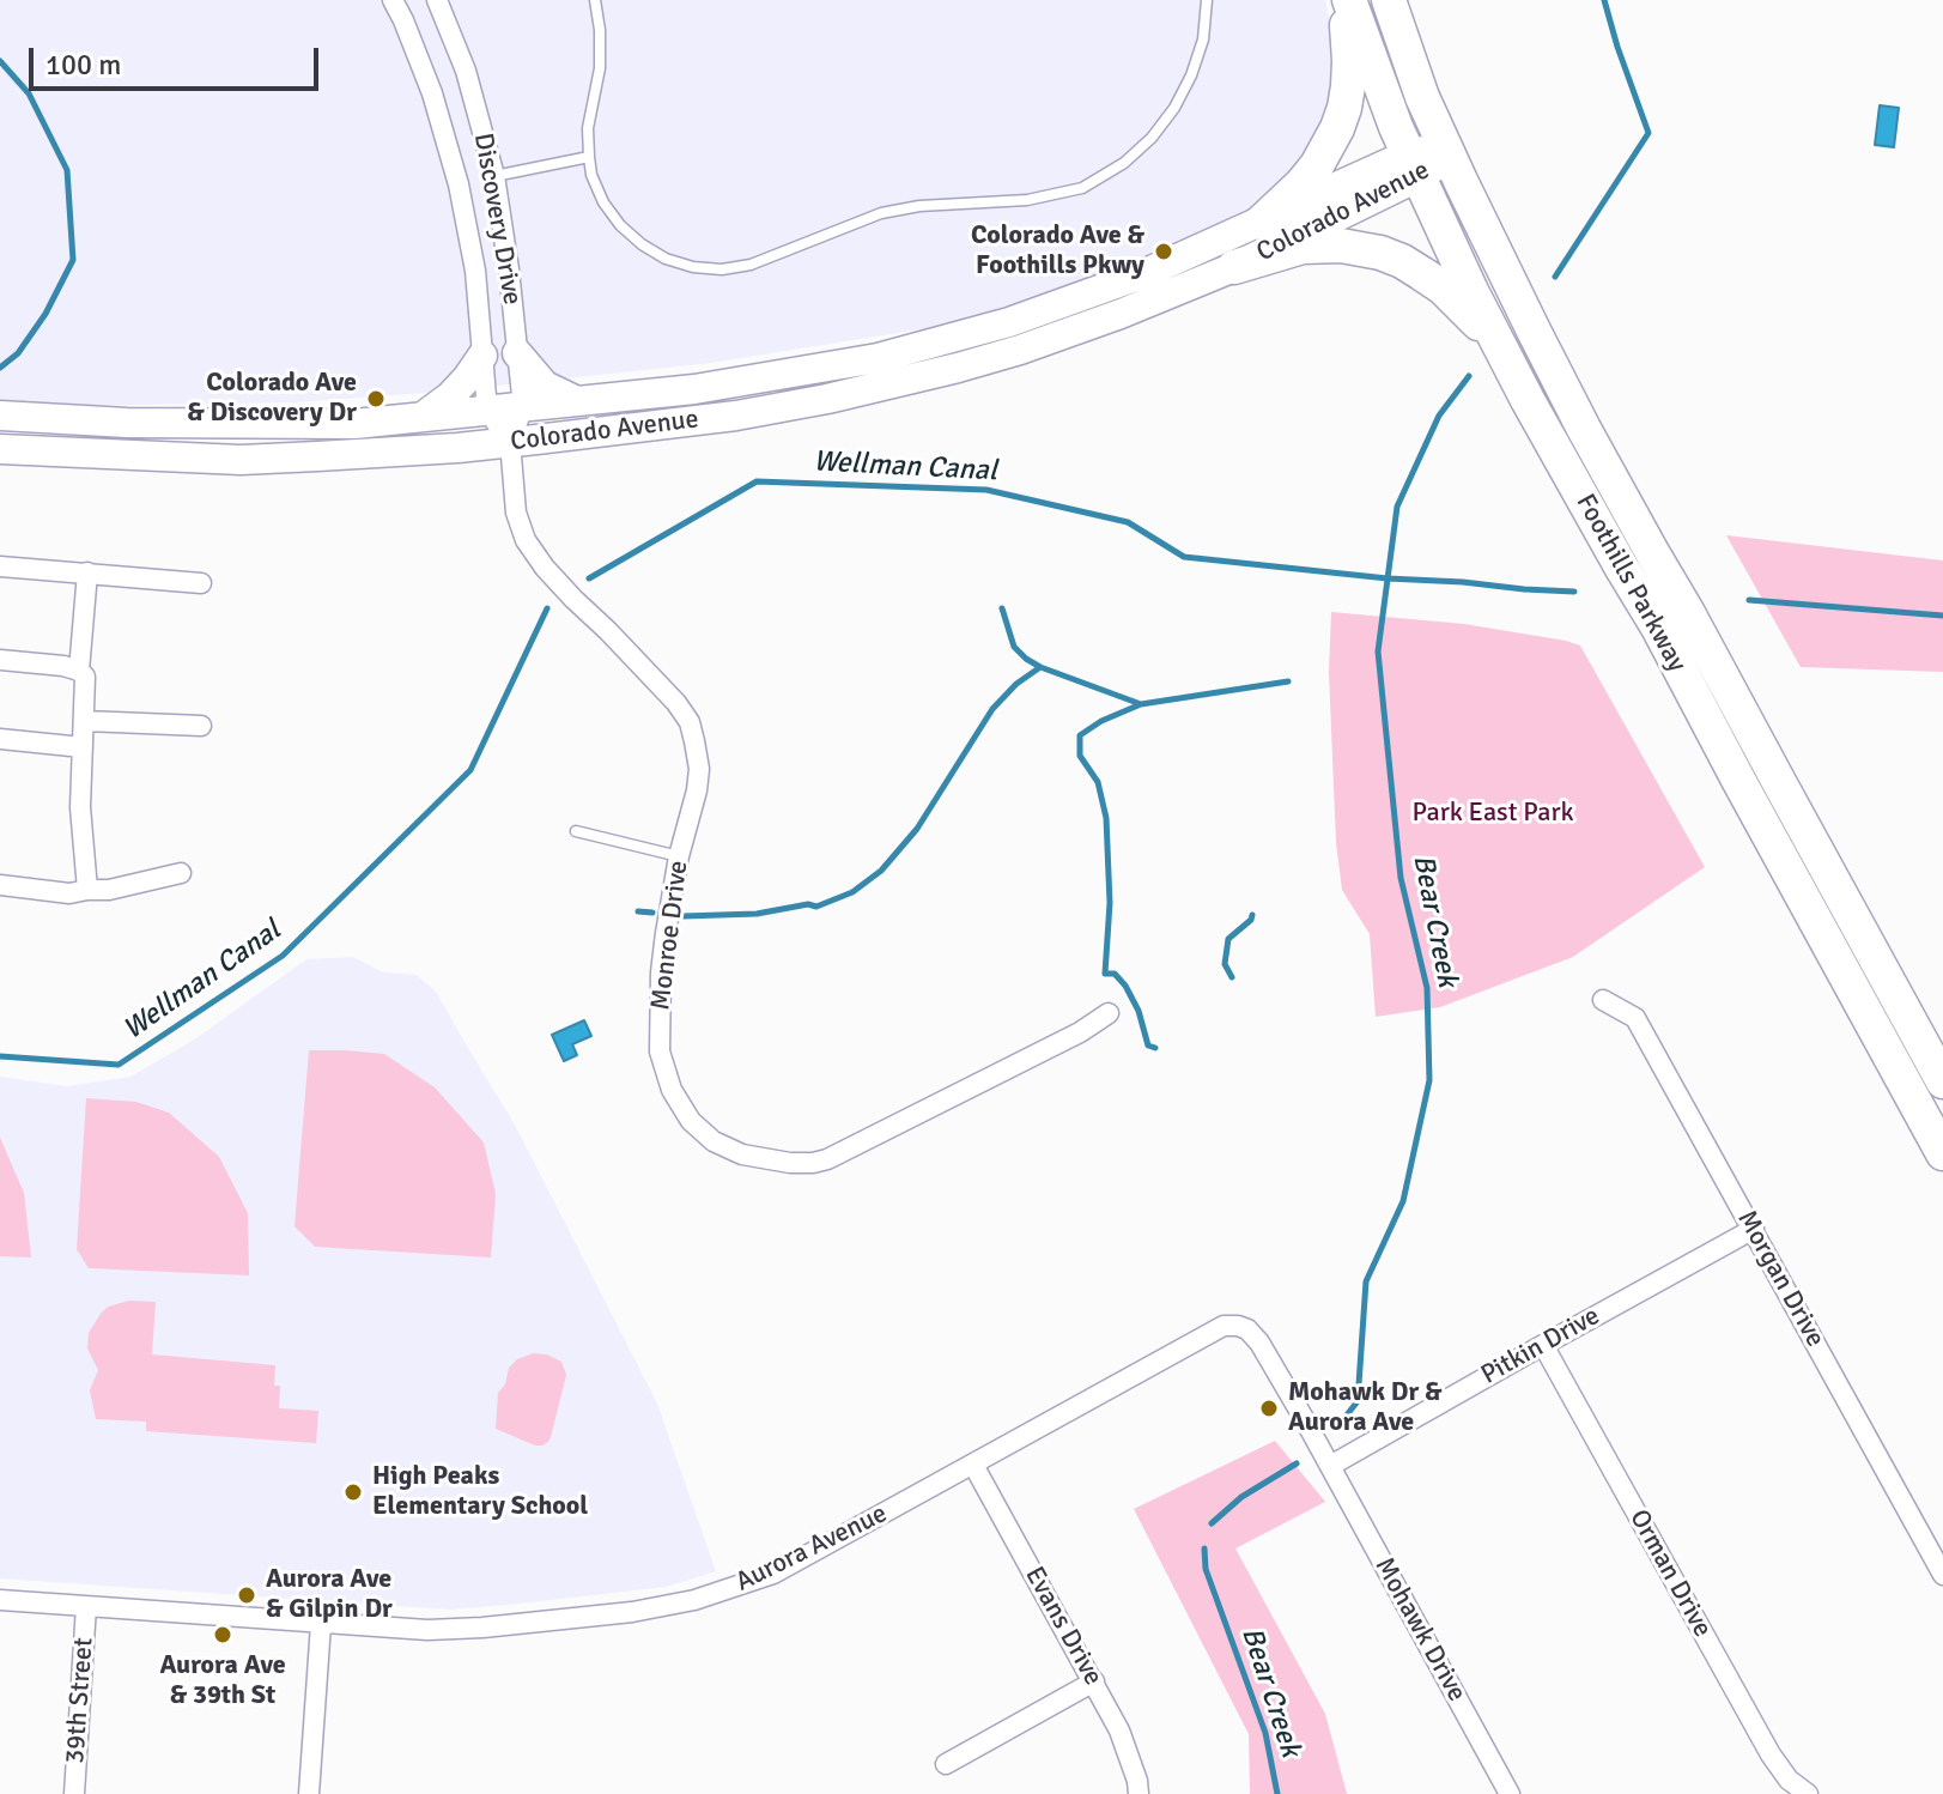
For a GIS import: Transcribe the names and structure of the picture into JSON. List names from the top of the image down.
{
  "streets": {
    "highway": ["Foothills Parkway"],
    "main road": ["Colorado Avenue"],
    "street": [
      "Discovery Drive",
      "Monroe Drive",
      "Morgan Drive",
      "Pitkin Drive",
      "Aurora Avenue",
      "Orman Drive",
      "Evans Drive",
      "Mohawk Drive",
      "39th Street"
    ]
  },
  "crossings": [
    ["Colorado Avenue", "Discovery Drive"],
    ["Colorado Avenue", "Foothills Parkway"],
    ["Colorado Avenue", "Monroe Drive"],
    ["Discovery Drive", "Monroe Drive"],
    ["Morgan Drive", "Pitkin Drive"],
    ["Pitkin Drive", "Aurora Avenue"],
    ["Pitkin Drive", "Orman Drive"],
    ["Pitkin Drive", "Mohawk Drive"],
    ["Aurora Avenue", "Evans Drive"],
    ["Aurora Avenue", "Mohawk Drive"],
    ["Aurora Avenue", "39th Street"]
  ],
  "water": ["Wellman Canal", "Bear Creek"],
  "parks": ["Park East Park"],
  "places": [
    "Colorado Ave & Foothills Pkwy",
    "Colorado Ave & Discovery Dr",
    "Mohawk Dr & Aurora Ave",
    "High Peaks Elementary School",
    "Aurora Ave & Gilpin Dr",
    "Aurora Ave & 39th St"
  ],
  "scale_bar": "100 m"
}
